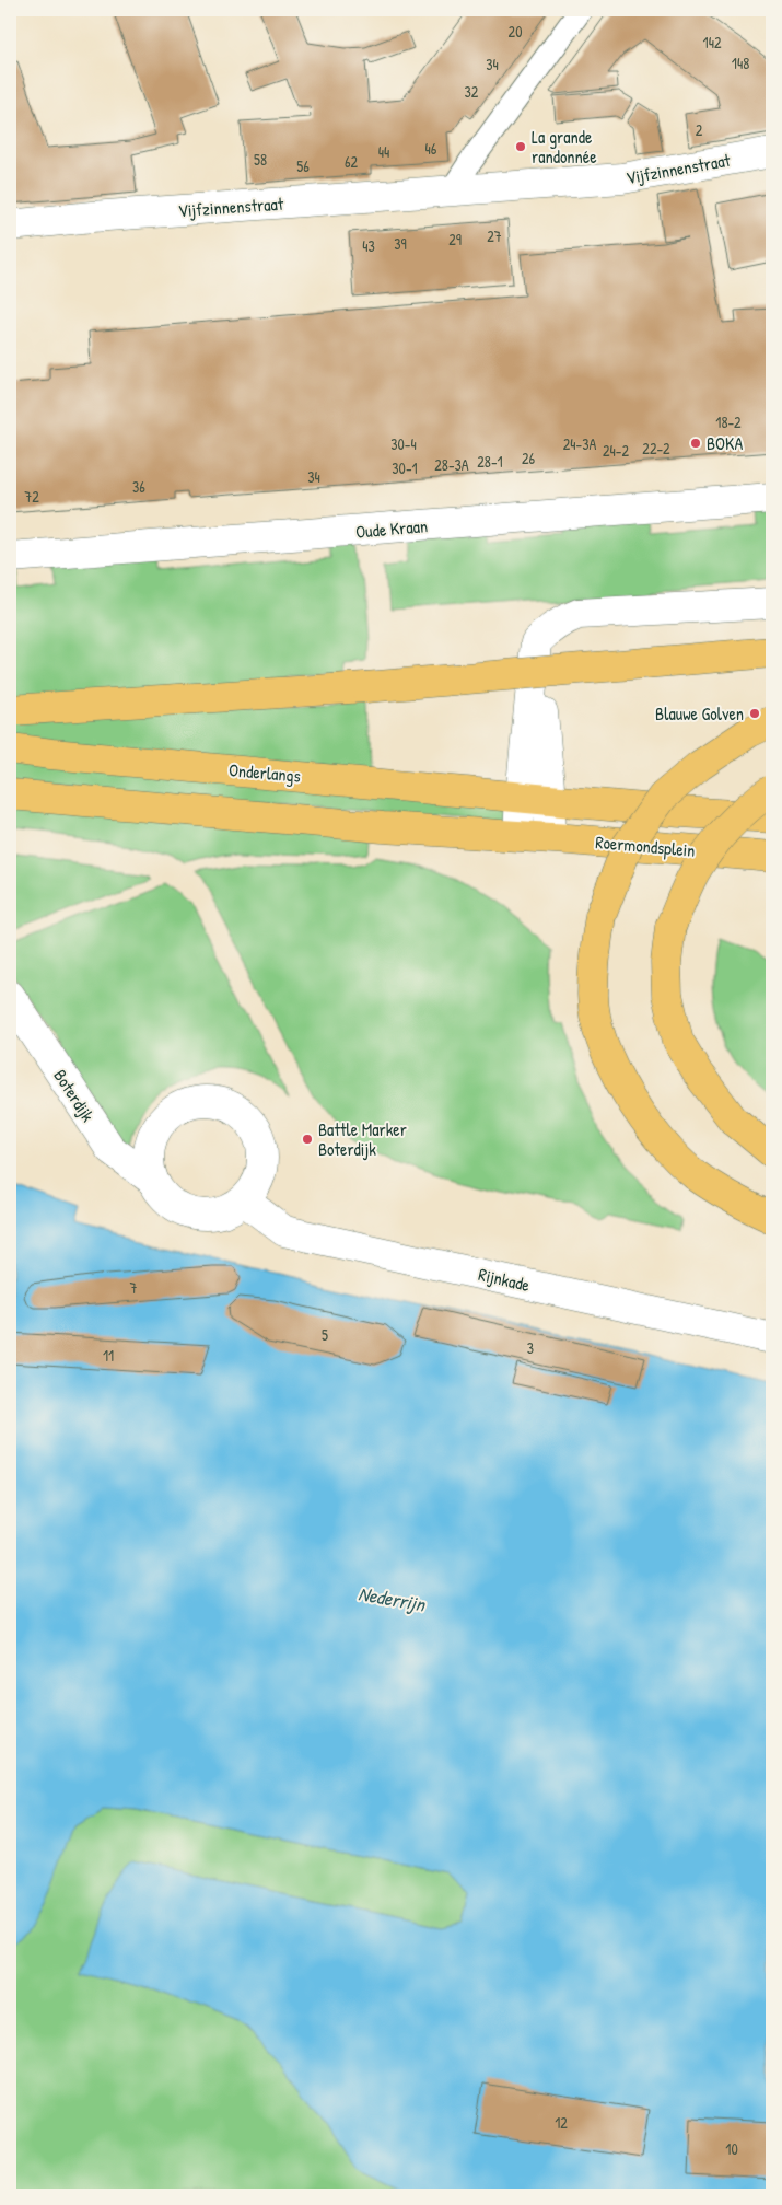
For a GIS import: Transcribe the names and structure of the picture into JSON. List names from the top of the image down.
{
  "streets": {
    "main road": ["Onderlangs", "Roermondsplein"],
    "street": [
      "Vijfzinnenstraat",
      "Oude Kraan",
      "Boterdijk",
      "Rijnkade"
    ]
  },
  "crossings": [
    ["Boterdijk", "Rijnkade"]
  ],
  "water": ["Nederrijn"],
  "places": [
    "La grande randonnée",
    "BOKA",
    "Blauwe Golven",
    "Battle Marker Boterdijk"
  ],
  "house_numbers": [
    "20",
    "142",
    "148",
    "34",
    "32",
    "2",
    "46",
    "44",
    "58",
    "62",
    "56",
    "27",
    "29",
    "39",
    "43",
    "18-2",
    "30-4",
    "24-3A",
    "22-2",
    "24-2",
    "26",
    "28-1",
    "28-3A",
    "30-1",
    "34",
    "36",
    "72",
    "7",
    "5",
    "3",
    "11",
    "12",
    "10"
  ]
}
